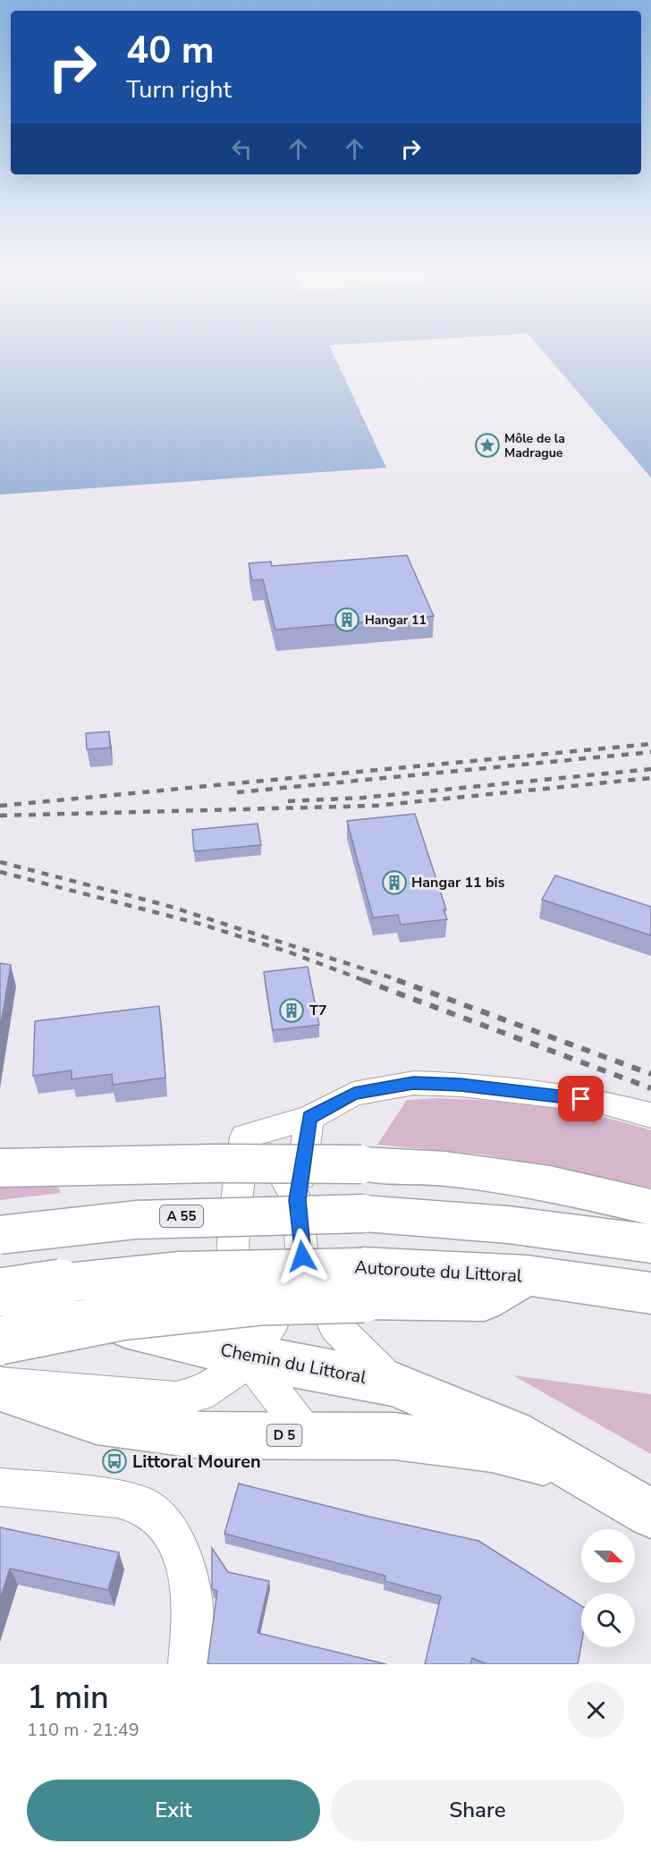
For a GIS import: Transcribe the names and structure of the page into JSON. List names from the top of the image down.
{
  "streets": {
    "main road": [
      "A 55",
      "Autoroute du Littoral",
      "Chemin du Littoral",
      "D 5"
    ]
  },
  "places": {
    "place": ["Môle de la Madrague"],
    "building": ["Hangar 11", "Hangar 11 bis", "T7"],
    "bus stop": ["Littoral Mouren"]
  },
  "north": "right",
  "page": {
    "turn": ["40 m", "Turn right"],
    "heading": ["1 min", "110 m · 21:49"],
    "buttons": ["Exit", "Share"]
  }
}
